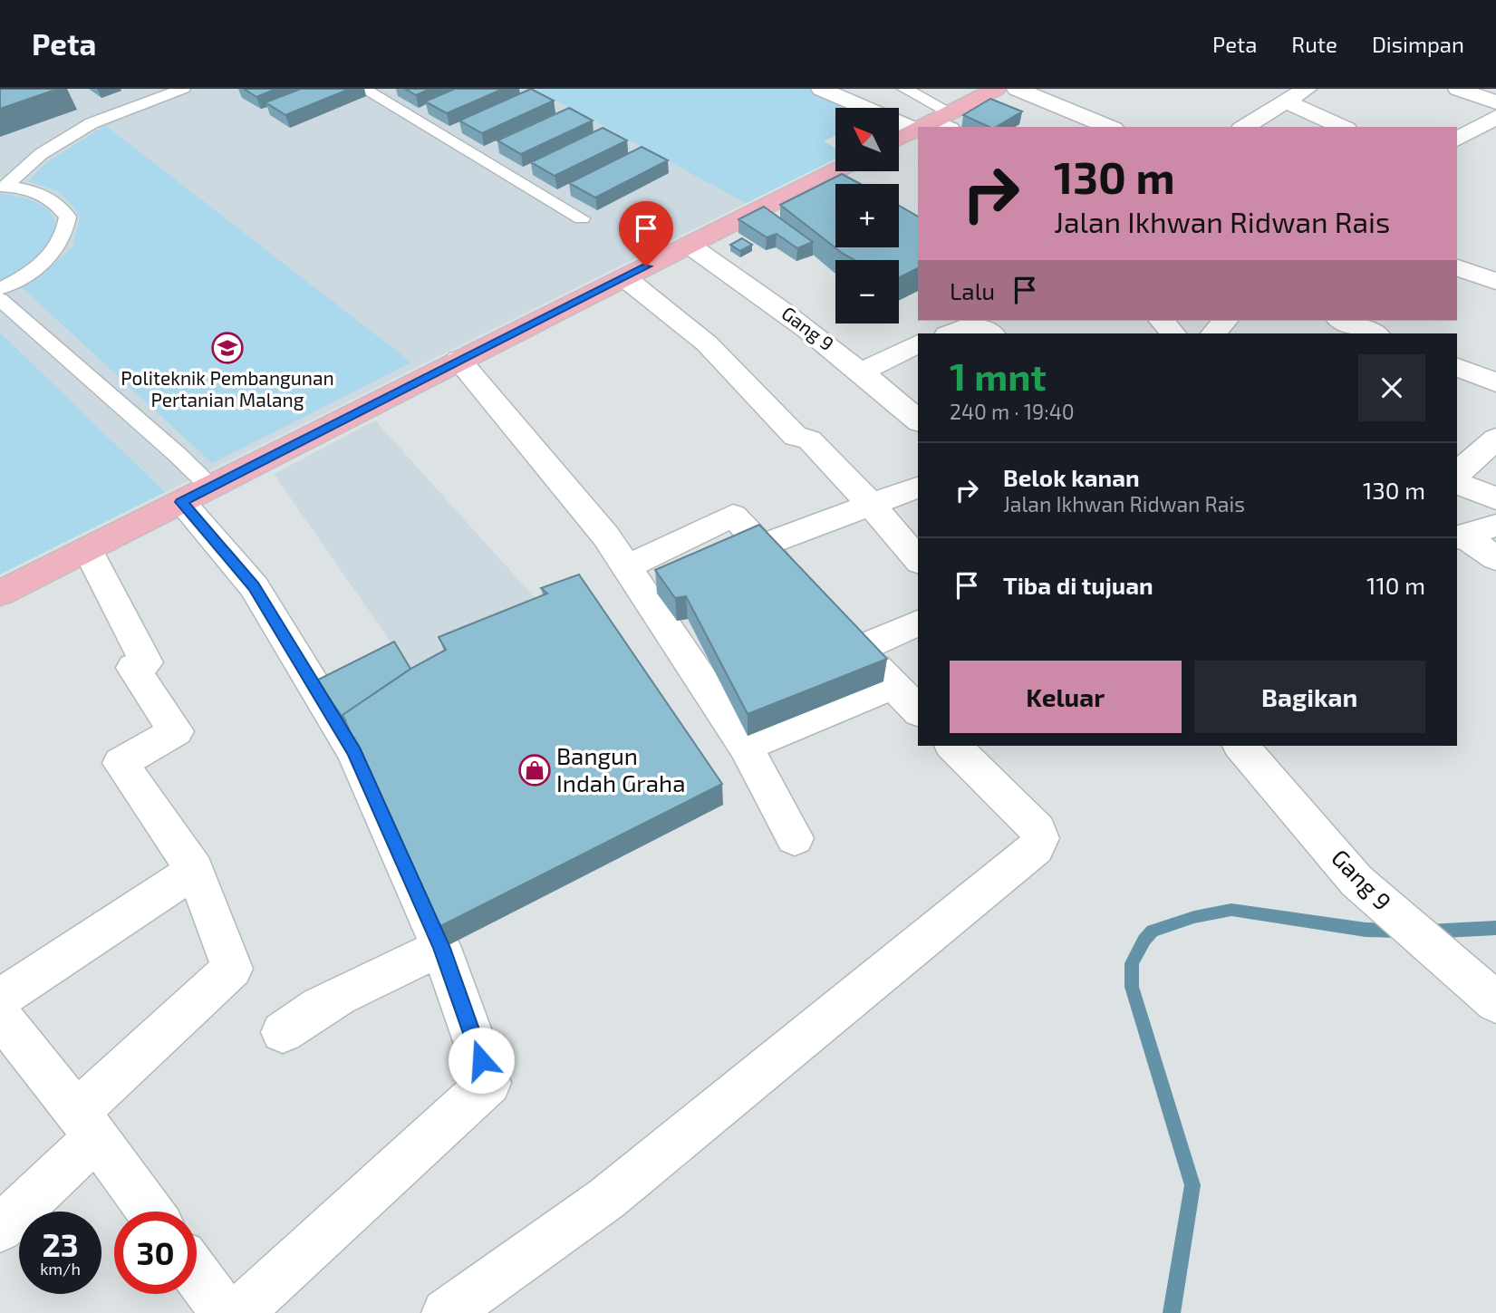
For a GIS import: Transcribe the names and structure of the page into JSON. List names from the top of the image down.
{
  "streets": {
    "street": ["Gang 9"]
  },
  "places": {
    "school or university": ["Politeknik Pembangunan Pertanian Malang"],
    "shop": ["Bangun Indah Graha"]
  },
  "north": "top left",
  "page": {
    "header": "Peta",
    "nav": ["Peta", "Rute", "Disimpan"],
    "map_buttons": ["+", "−"],
    "turn": ["130 m", "Jalan Ikhwan Ridwan Rais"],
    "then": "Lalu",
    "heading": ["1 mnt", "240 m · 19:40"],
    "list": [
      {
        "name": "Belok kanan",
        "note": "Jalan Ikhwan Ridwan Rais",
        "value": "130 m"
      },
      {
        "name": "Tiba di tujuan",
        "value": "110 m"
      }
    ],
    "buttons": ["Keluar", "Bagikan"],
    "speed": "23 km/h",
    "limit": "30"
  }
}
